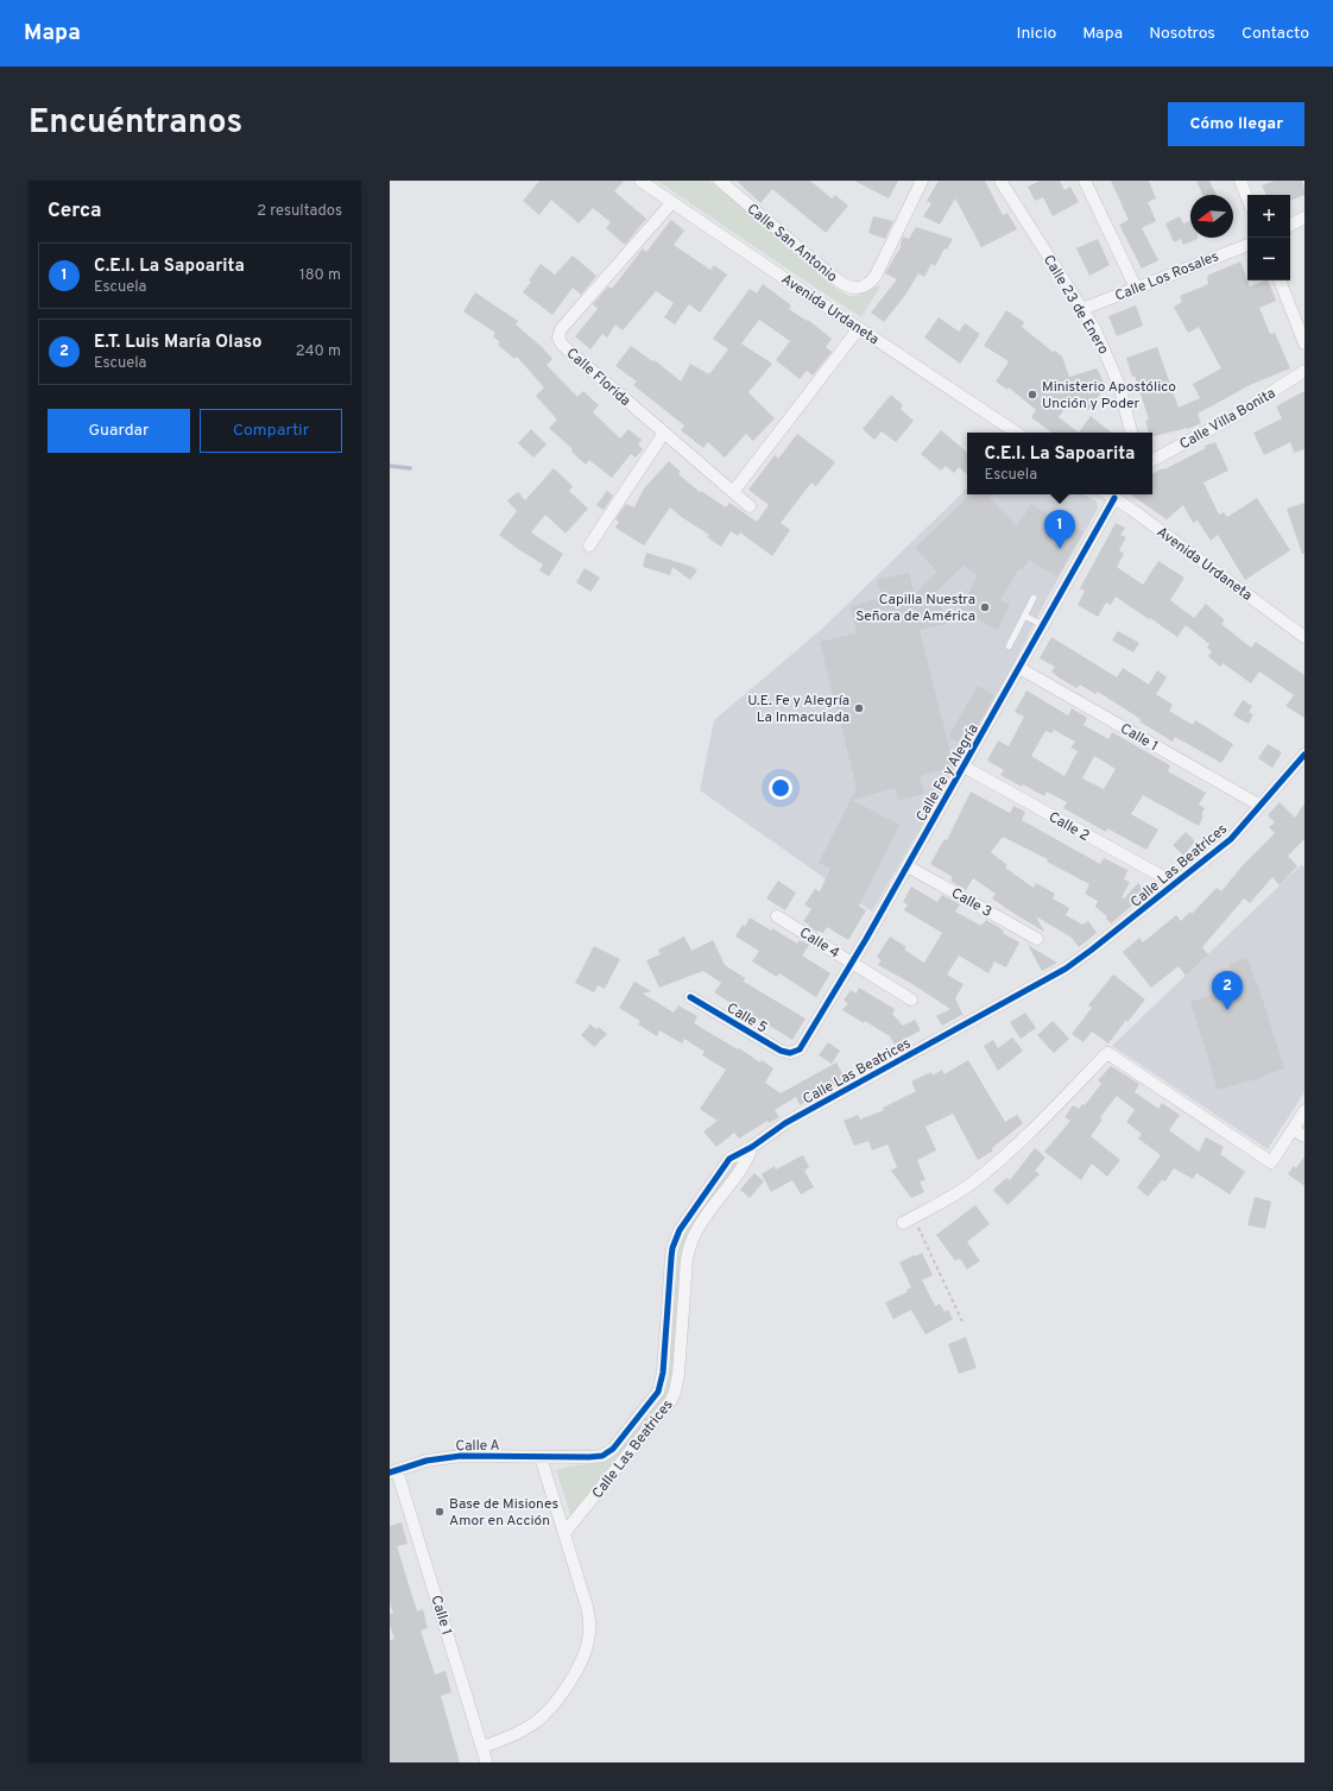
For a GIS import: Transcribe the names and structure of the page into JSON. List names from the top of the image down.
{
  "streets": {
    "street": [
      "Calle San Antonio",
      "Calle Los Rosales",
      "Calle 23 de Enero",
      "Avenida Urdaneta",
      "Calle Florida",
      "Calle Villa Bonita",
      "Calle 1",
      "Calle Fe y Alegría",
      "Calle 2",
      "Calle Las Beatrices",
      "Calle 3",
      "Calle 4",
      "Calle 5",
      "Calle A"
    ]
  },
  "crossings": [
    ["Calle Los Rosales", "Calle 23 de Enero"],
    ["Avenida Urdaneta", "Calle Florida"],
    ["Avenida Urdaneta", "Calle Fe y Alegría"],
    ["Calle 1", "Calle Fe y Alegría"],
    ["Calle 1", "Calle Las Beatrices"],
    ["Calle 1", "Calle A"],
    ["Calle Fe y Alegría", "Calle 2"],
    ["Calle Fe y Alegría", "Calle 3"],
    ["Calle Fe y Alegría", "Calle 4"],
    ["Calle Fe y Alegría", "Calle 5"],
    ["Calle 2", "Calle Las Beatrices"],
    ["Calle Las Beatrices", "Calle A"]
  ],
  "places": [
    "Ministerio Apostólico Unción y Poder",
    "Capilla Nuestra Señora de América",
    "U.E. Fe y Alegría La Inmaculada",
    "Base de Misiones Amor en Acción"
  ],
  "north": "left",
  "page": {
    "header": "Mapa",
    "nav": [
      "Inicio",
      "Mapa",
      "Nosotros",
      "Contacto"
    ],
    "title": "Encuéntranos",
    "buttons": [
      "Cómo llegar",
      ["Guardar", "Compartir"]
    ],
    "heading": ["Cerca", "2 resultados"],
    "map_buttons": ["+", "−"],
    "list": [
      {
        "mark": "1",
        "name": "C.E.I. La Sapoarita",
        "note": "Escuela",
        "value": "180 m"
      },
      {
        "mark": "2",
        "name": "E.T. Luis María Olaso",
        "note": "Escuela",
        "value": "240 m"
      }
    ],
    "popup": ["C.E.I. La Sapoarita", "Escuela"],
    "pins": ["1", "2"]
  }
}
